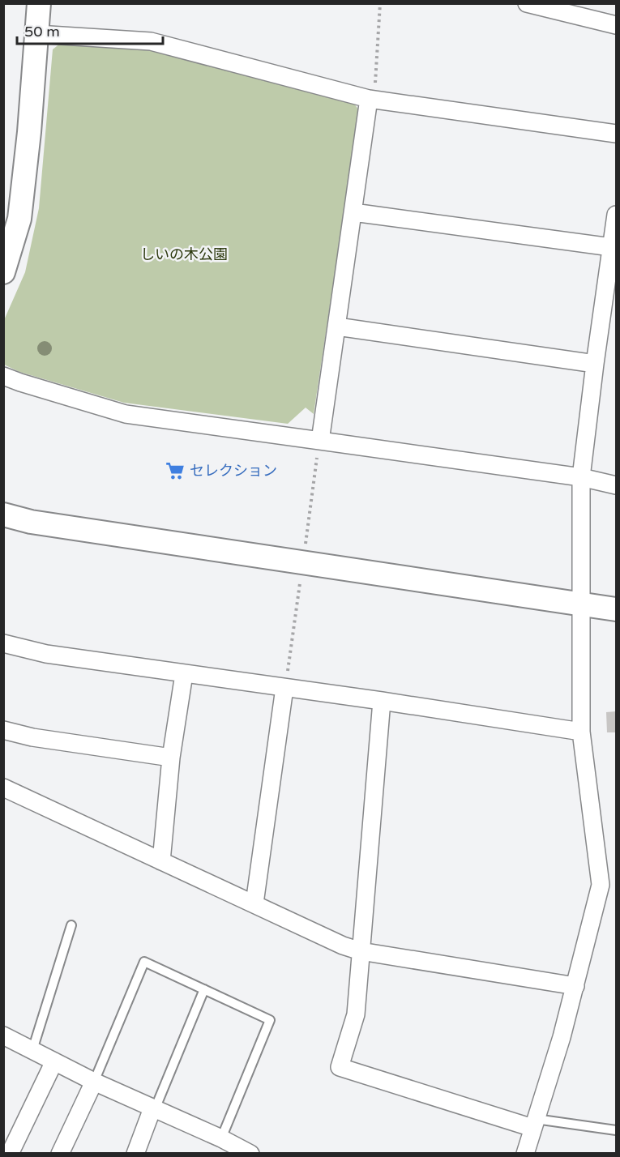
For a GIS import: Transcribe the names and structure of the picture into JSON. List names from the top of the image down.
{
  "parks": ["しいの木公園"],
  "places": {
    "supermarket": ["セレクション"]
  },
  "scale_bar": "50 m"
}
